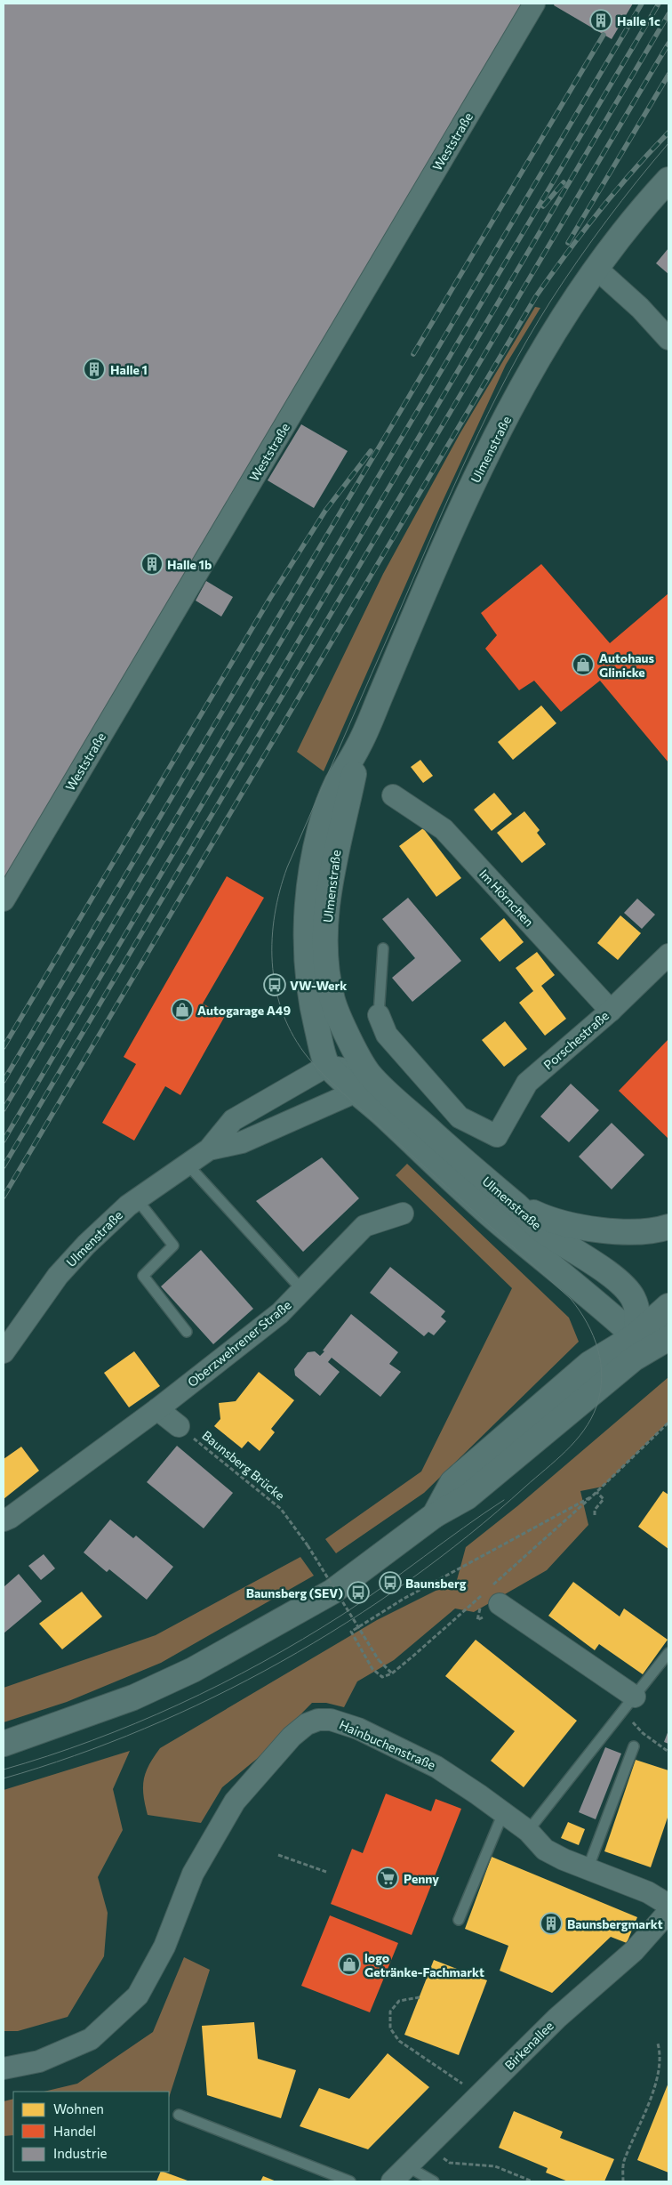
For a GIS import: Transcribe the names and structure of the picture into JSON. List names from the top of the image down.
{
  "streets": {
    "main road": ["Ulmenstraße"],
    "street": [
      "Weststraße",
      "Im Hörnchen",
      "Porschestraße",
      "Oberzwehrener Straße",
      "Hainbuchenstraße",
      "Birkenallee"
    ],
    "path": ["Baunsberg Brücke"]
  },
  "crossings": [
    ["Im Hörnchen", "Porschestraße"]
  ],
  "places": {
    "building": [
      "Halle 1c",
      "Halle 1",
      "Halle 1b",
      "Baunsbergmarkt"
    ],
    "shop": ["Autohaus Glinicke", "Autogarage A49", "logo Getränke-Fachmarkt"],
    "bus stop": ["VW-Werk", "Baunsberg", "Baunsberg (SEV)"],
    "supermarket": ["Penny"]
  },
  "legend": ["Wohnen", "Handel", "Industrie"]
}
